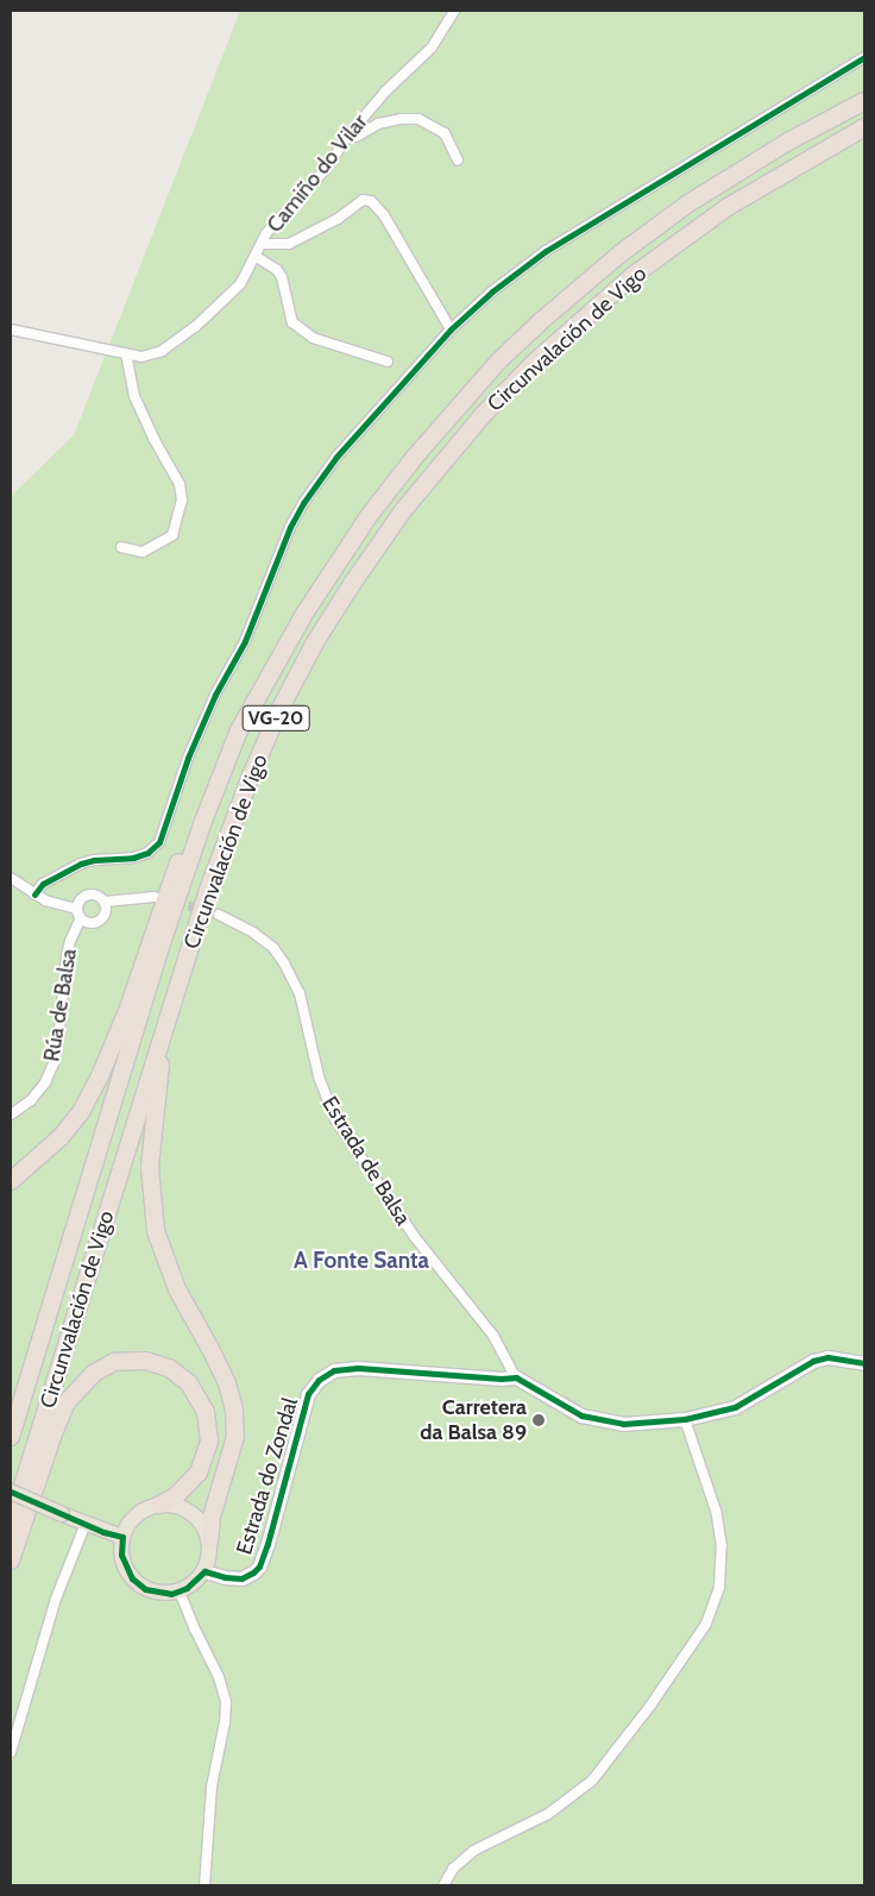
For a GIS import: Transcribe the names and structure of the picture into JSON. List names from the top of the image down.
{
  "streets": {
    "highway": ["Circunvalación de Vigo", "VG-20"],
    "street": [
      "Camiño do Vilar",
      "Rúa de Balsa",
      "Estrada de Balsa",
      "Estrada do Zondal"
    ]
  },
  "crossings": [
    ["Estrada de Balsa", "Estrada do Zondal"]
  ],
  "districts": ["A Fonte Santa"],
  "places": ["Carretera da Balsa 89"]
}
